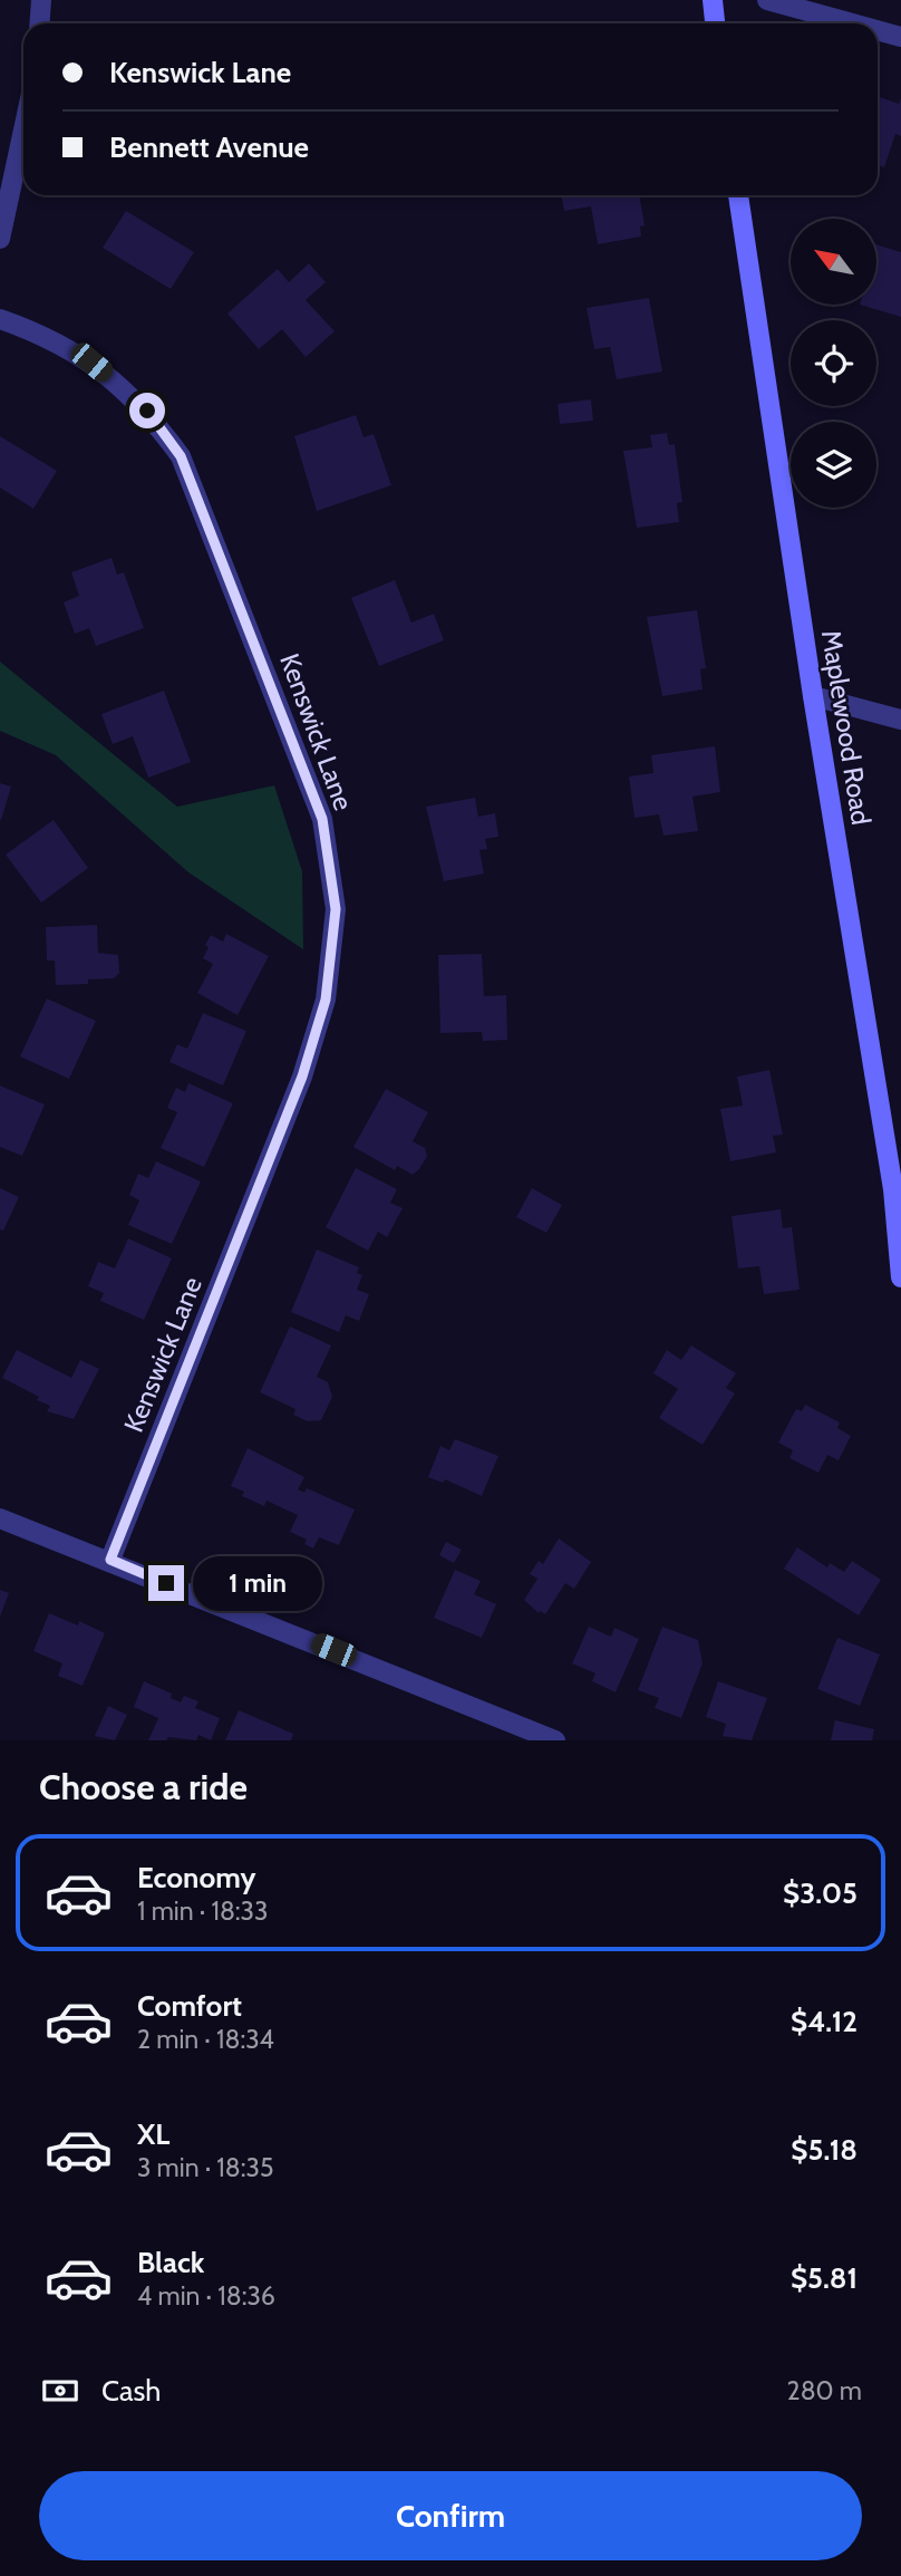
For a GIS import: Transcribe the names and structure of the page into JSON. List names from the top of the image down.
{
  "streets": {
    "street": ["Maplewood Road", "Kenswick Lane"]
  },
  "north": "top left",
  "page": {
    "banner": ["Kenswick Lane", "Bennett Avenue"],
    "bubble": "1 min",
    "heading": "Choose a ride",
    "list": [
      {
        "name": "Economy",
        "note": "1 min · 18:33",
        "value": "$3.05"
      },
      {
        "name": "Comfort",
        "note": "2 min · 18:34",
        "value": "$4.12"
      },
      {
        "name": "XL",
        "note": "3 min · 18:35",
        "value": "$5.18"
      },
      {
        "name": "Black",
        "note": "4 min · 18:36",
        "value": "$5.81"
      }
    ],
    "pay": ["Cash", "280 m"],
    "buttons": "Confirm"
  }
}
